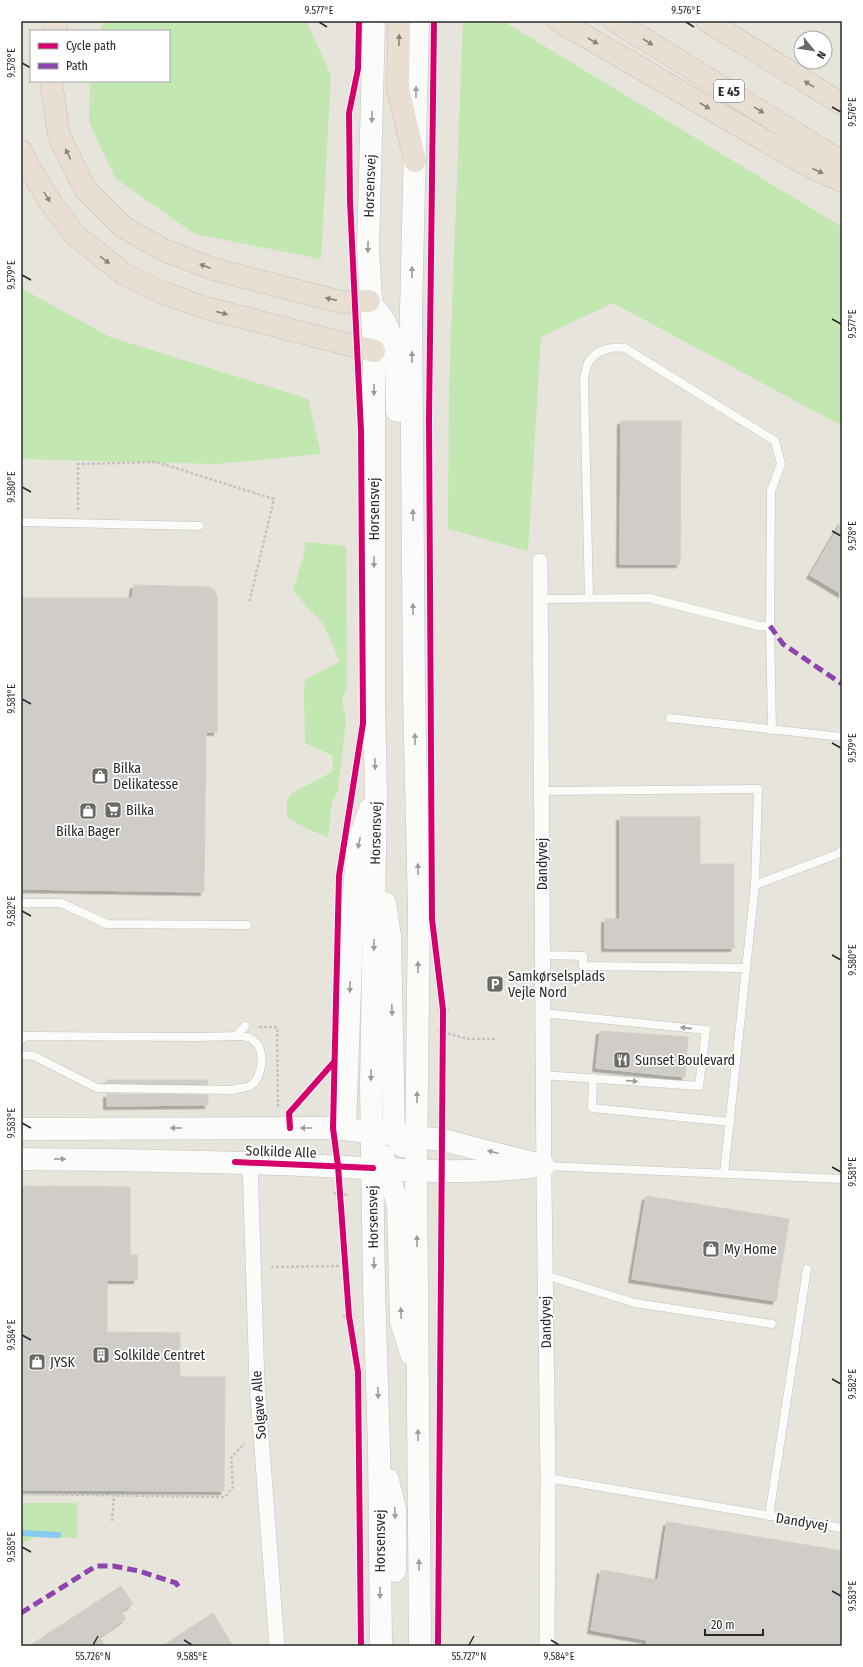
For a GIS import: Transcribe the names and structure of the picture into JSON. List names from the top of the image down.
{
  "streets": {
    "highway": ["E 45"],
    "main road": ["Horsensvej", "Solkilde Alle"],
    "street": ["Dandyvej", "Solgave Alle"]
  },
  "crossings": [
    ["Horsensvej", "Solkilde Alle"],
    ["Solkilde Alle", "Solgave Alle"]
  ],
  "places": {
    "shop": [
      "Bilka Delikatesse",
      "Bilka Bager",
      "My Home",
      "JYSK"
    ],
    "supermarket": ["Bilka"],
    "parking": ["Samkørselsplads Vejle Nord"],
    "restaurant": ["Sunset Boulevard"],
    "building": ["Solkilde Centret"]
  },
  "legend": ["Cycle path", "Path"],
  "scale_bar": "20 m",
  "north": "bottom right",
  "coordinates": [
    "9.577°E",
    "9.576°E",
    "9.578°E",
    "9.579°E",
    "9.580°E",
    "9.581°E",
    "9.582°E",
    "9.583°E",
    "9.584°E",
    "9.585°E",
    "55.726°N",
    "55.727°N"
  ]
}
